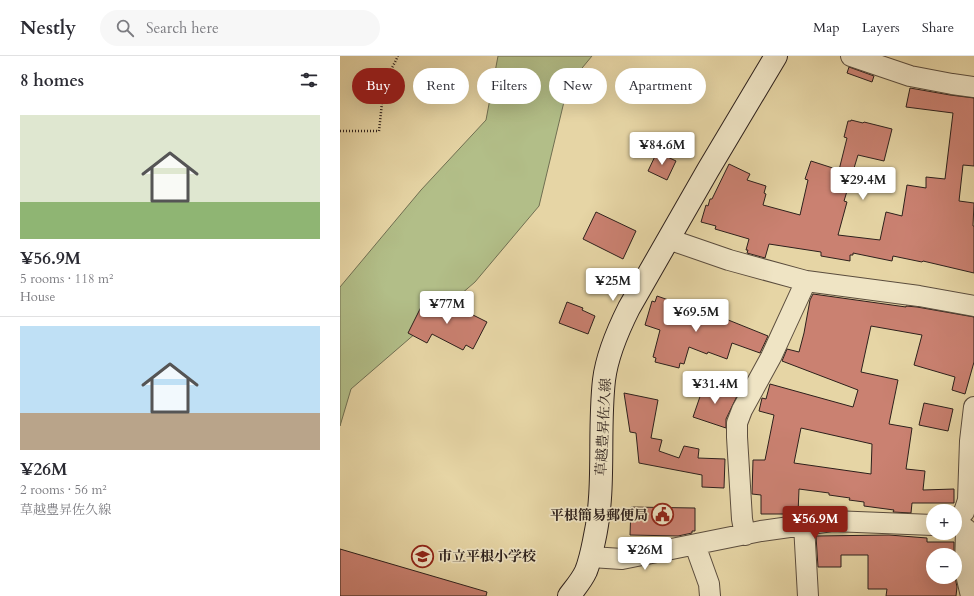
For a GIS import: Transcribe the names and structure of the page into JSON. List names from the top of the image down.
{
  "streets": {
    "main road": ["草越豊昇佐久線"]
  },
  "places": {
    "public building": ["平根簡易郵便局"],
    "school or university": ["市立平根小学校"]
  },
  "page": {
    "header": "Nestly",
    "search": "Search here",
    "nav": ["Map", "Layers", "Share"],
    "heading": "8 homes",
    "chip": [
      "Buy",
      "Rent",
      "Filters",
      "New",
      "Apartment"
    ],
    "list": [
      {
        "name": "¥56.9M",
        "note": "5 rooms · 118 m² · House"
      },
      {
        "name": "¥26M",
        "note": "2 rooms · 56 m² · 草越豊昇佐久線"
      }
    ],
    "price": [
      "¥84.6M",
      "¥29.4M",
      "¥25M",
      "¥77M",
      "¥69.5M",
      "¥31.4M",
      "¥56.9M",
      "¥26M"
    ],
    "map_buttons": ["+", "−"]
  }
}
